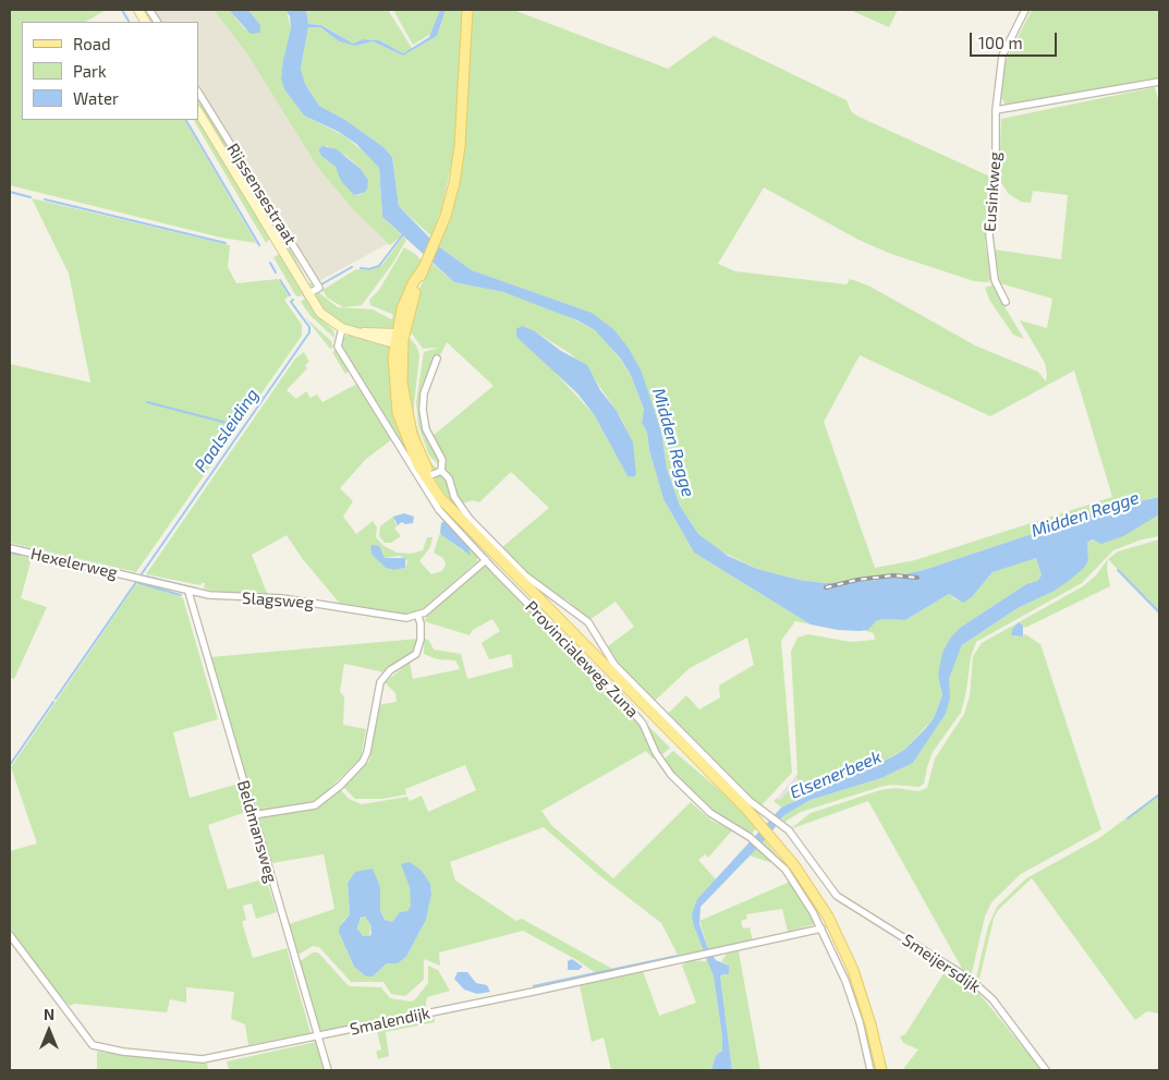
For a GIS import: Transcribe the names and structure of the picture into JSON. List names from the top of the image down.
{
  "streets": {
    "main road": ["Rijssensestraat", "Provincialeweg Zuna"],
    "street": [
      "Eusinkweg",
      "Hexelerweg",
      "Slagsweg",
      "Beldmansweg",
      "Smeijersdijk",
      "Smalendijk"
    ]
  },
  "crossings": [
    ["Rijssensestraat", "Provincialeweg Zuna"],
    ["Hexelerweg", "Slagsweg"],
    ["Slagsweg", "Beldmansweg"],
    ["Provincialeweg Zuna", "Smeijersdijk"],
    ["Provincialeweg Zuna", "Smalendijk"],
    ["Beldmansweg", "Smalendijk"]
  ],
  "water": ["Paalsleiding", "Midden Regge", "Elsenerbeek"],
  "legend": ["Road", "Park", "Water"],
  "scale_bar": "100 m",
  "north": "top"
}
